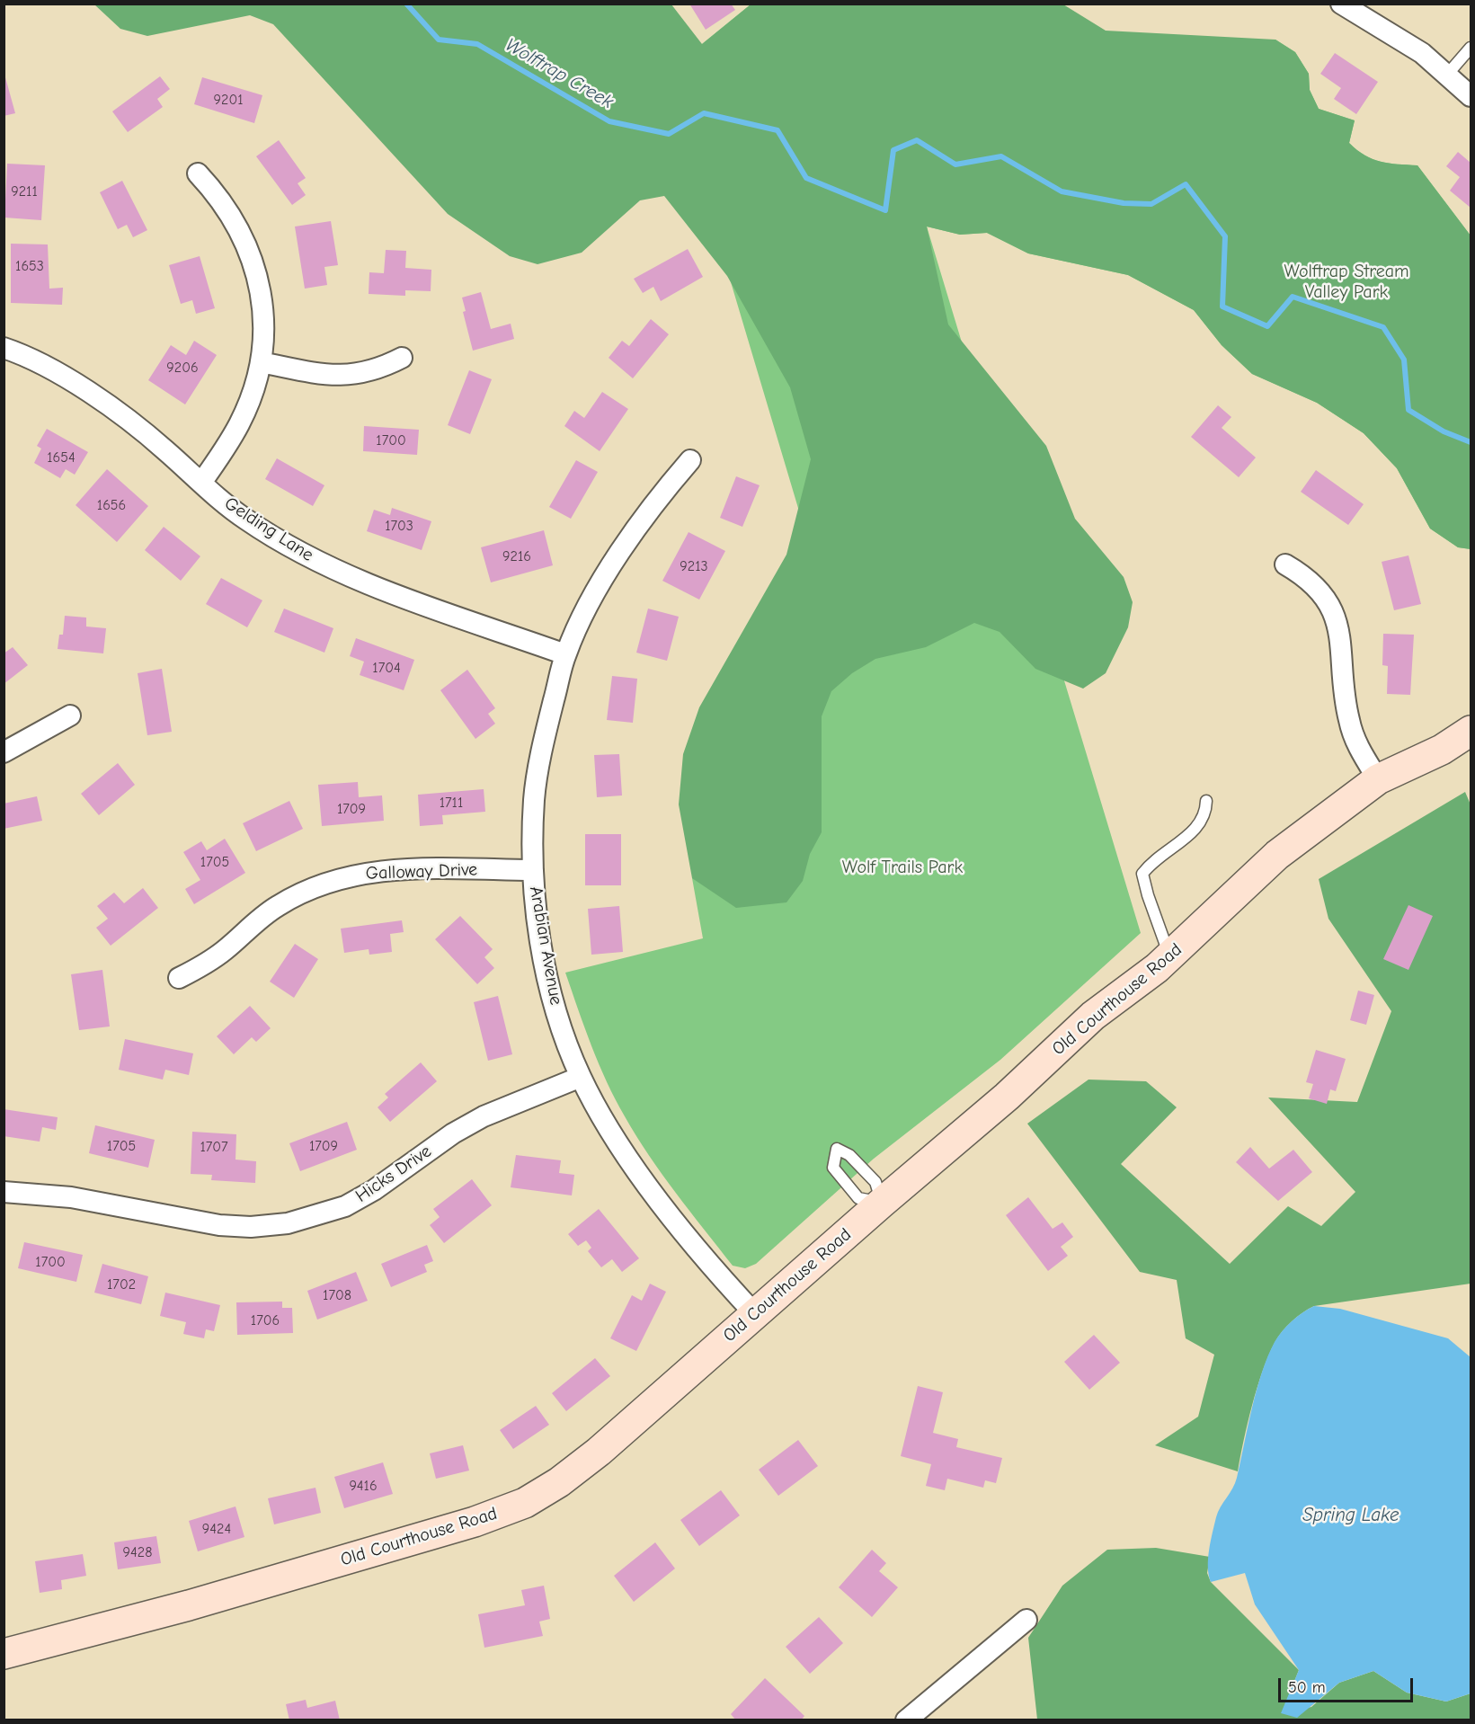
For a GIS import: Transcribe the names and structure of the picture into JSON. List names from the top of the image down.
{
  "streets": {
    "street": [
      "Gelding Lane",
      "Galloway Drive",
      "Arabian Avenue",
      "Old Courthouse Road",
      "Hicks Drive"
    ]
  },
  "crossings": [
    ["Gelding Lane", "Arabian Avenue"],
    ["Galloway Drive", "Arabian Avenue"],
    ["Arabian Avenue", "Old Courthouse Road"],
    ["Arabian Avenue", "Hicks Drive"]
  ],
  "water": ["Wolftrap Creek", "Spring Lake"],
  "parks": ["Wolftrap Stream Valley Park", "Wolf Trails Park"],
  "house_numbers": [
    "9201",
    "9211",
    "1653",
    "9206",
    "1700",
    "1654",
    "1656",
    "1703",
    "9216",
    "9213",
    "1704",
    "1711",
    "1709",
    "1705",
    "1705",
    "1709",
    "1707",
    "1700",
    "1702",
    "1708",
    "1706",
    "9416",
    "9424",
    "9428"
  ],
  "scale_bar": "50 m"
}
